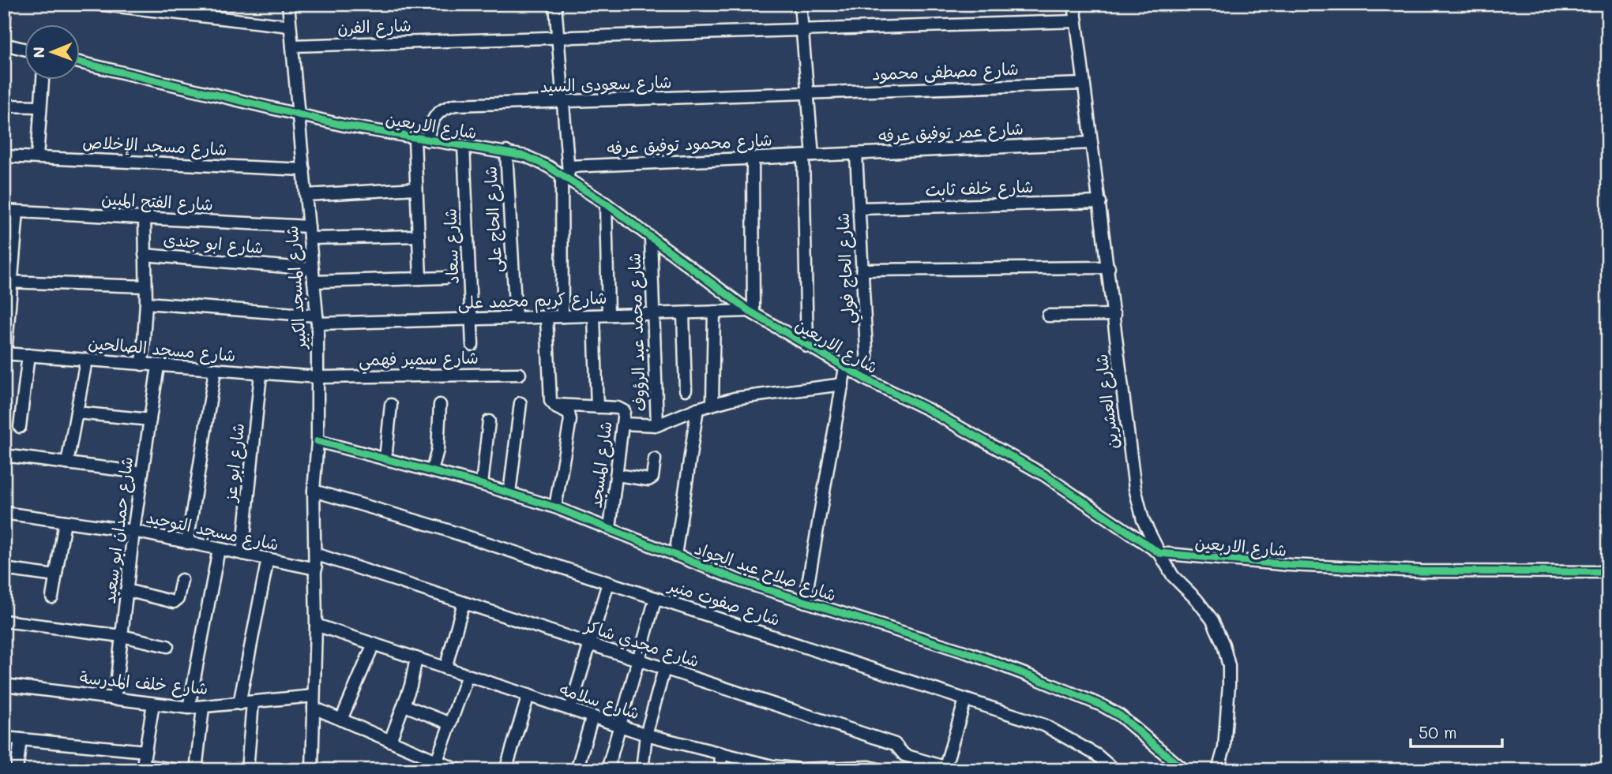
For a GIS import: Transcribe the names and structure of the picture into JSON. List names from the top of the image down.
{
  "streets": {
    "street": [
      "شارع الفرن",
      "شارع مصطفى محمود",
      "شارع سعودى السيد",
      "شارع الاربعين",
      "شارع عمر توفيق عرفه",
      "شارع محمود توفيق عرفه",
      "شارع مسجد الإخلاص",
      "شارع خلف ثابت",
      "شارع الفتح المبين",
      "شارع الحاج على",
      "شارع ابو جندى",
      "شارع سعاد",
      "شارع الحاج فولي",
      "شارع المسجد الكبير",
      "شارع كريم محمد على",
      "شارع محمد عبد الرؤوف",
      "شارع مسجد الصالحين",
      "شارع سمير فهمي",
      "شارع العشرين",
      "شارع ابو عز",
      "شارع المسجد",
      "شارع حمدان ابو سعيد",
      "شارع مسجد التوحيد",
      "شارع صلاح عبد الجواد",
      "شارع صفوت منير",
      "شارع مجدي شاكر",
      "شارع خلف المدرسة",
      "شارع سلامه"
    ]
  },
  "crossings": [
    ["شارع الفرن", "شارع المسجد الكبير"],
    ["شارع الفرن", "شارع العشرين"],
    ["شارع مصطفى محمود", "شارع سعودى السيد"],
    ["شارع مصطفى محمود", "شارع العشرين"],
    ["شارع سعودى السيد", "شارع الاربعين"],
    ["شارع الاربعين", "شارع محمود توفيق عرفه"],
    ["شارع الاربعين", "شارع الحاج على"],
    ["شارع الاربعين", "شارع سعاد"],
    ["شارع الاربعين", "شارع الحاج فولي"],
    ["شارع الاربعين", "شارع المسجد الكبير"],
    ["شارع الاربعين", "شارع كريم محمد على"],
    ["شارع الاربعين", "شارع محمد عبد الرؤوف"],
    ["شارع الاربعين", "شارع العشرين"],
    ["شارع عمر توفيق عرفه", "شارع محمود توفيق عرفه"],
    ["شارع عمر توفيق عرفه", "شارع الحاج فولي"],
    ["شارع عمر توفيق عرفه", "شارع العشرين"],
    ["شارع مسجد الإخلاص", "شارع المسجد الكبير"],
    ["شارع خلف ثابت", "شارع الحاج فولي"],
    ["شارع خلف ثابت", "شارع العشرين"],
    ["شارع الفتح المبين", "شارع المسجد الكبير"],
    ["شارع الحاج على", "شارع كريم محمد على"],
    ["شارع ابو جندى", "شارع المسجد الكبير"],
    ["شارع سعاد", "شارع كريم محمد على"],
    ["شارع المسجد الكبير", "شارع كريم محمد على"],
    ["شارع المسجد الكبير", "شارع مسجد الصالحين"],
    ["شارع المسجد الكبير", "شارع سمير فهمي"],
    ["شارع المسجد الكبير", "شارع مسجد التوحيد"],
    ["شارع المسجد الكبير", "شارع صلاح عبد الجواد"],
    ["شارع المسجد الكبير", "شارع صفوت منير"],
    ["شارع المسجد الكبير", "شارع مجدي شاكر"],
    ["شارع المسجد الكبير", "شارع خلف المدرسة"],
    ["شارع المسجد الكبير", "شارع سلامه"],
    ["شارع كريم محمد على", "شارع محمد عبد الرؤوف"],
    ["شارع مسجد الصالحين", "شارع سمير فهمي"],
    ["شارع مسجد الصالحين", "شارع ابو عز"],
    ["شارع مسجد الصالحين", "شارع حمدان ابو سعيد"],
    ["شارع ابو عز", "شارع مسجد التوحيد"],
    ["شارع المسجد", "شارع صلاح عبد الجواد"],
    ["شارع حمدان ابو سعيد", "شارع مسجد التوحيد"],
    ["شارع حمدان ابو سعيد", "شارع خلف المدرسة"]
  ],
  "scale_bar": "50 m",
  "north": "left"
}
